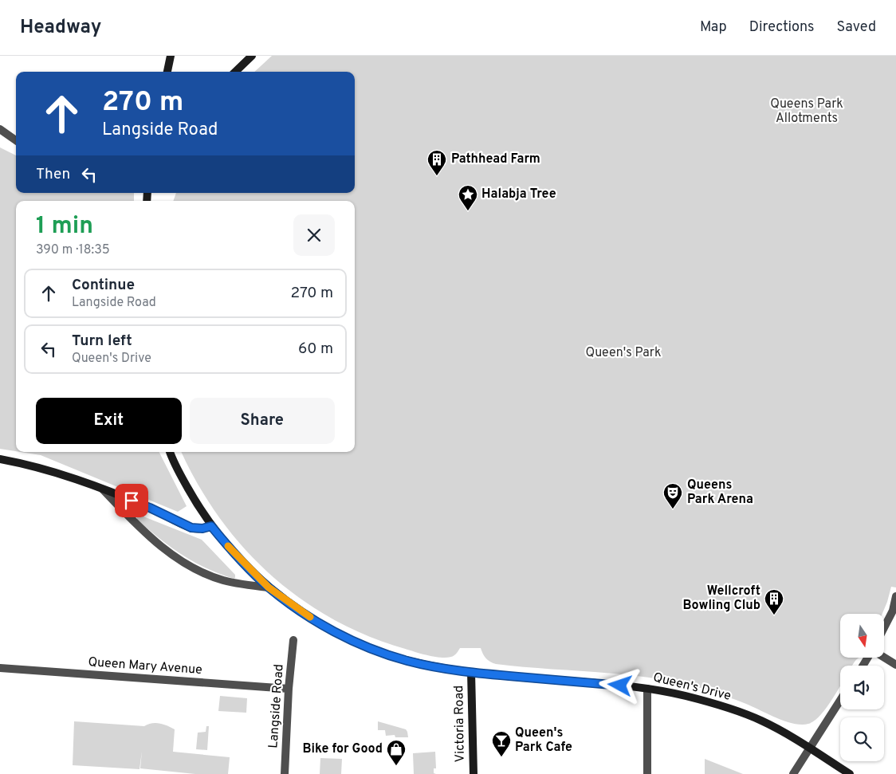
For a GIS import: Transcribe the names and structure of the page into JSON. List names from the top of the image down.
{
  "streets": {
    "street": [
      "Queen Mary Avenue",
      "Queen's Drive",
      "Langside Road",
      "Victoria Road"
    ]
  },
  "crossings": [
    ["Queen Mary Avenue", "Langside Road"],
    ["Queen's Drive", "Victoria Road"]
  ],
  "parks": ["Queens Park Allotments", "Queen's Park"],
  "places": {
    "building": ["Pathhead Farm", "Wellcroft Bowling Club"],
    "place": ["Halabja Tree"],
    "theatre": ["Queens Park Arena"],
    "bar": ["Queen's Park Cafe"],
    "shop": ["Bike for Good"]
  },
  "north": "bottom",
  "page": {
    "header": "Headway",
    "nav": ["Map", "Directions", "Saved"],
    "turn": ["270 m", "Langside Road"],
    "then": "Then",
    "heading": ["1 min", "390 m · 18:35"],
    "list": [
      {
        "name": "Continue",
        "note": "Langside Road",
        "value": "270 m"
      },
      {
        "name": "Turn left",
        "note": "Queen's Drive",
        "value": "60 m"
      }
    ],
    "buttons": ["Exit", "Share"]
  }
}
